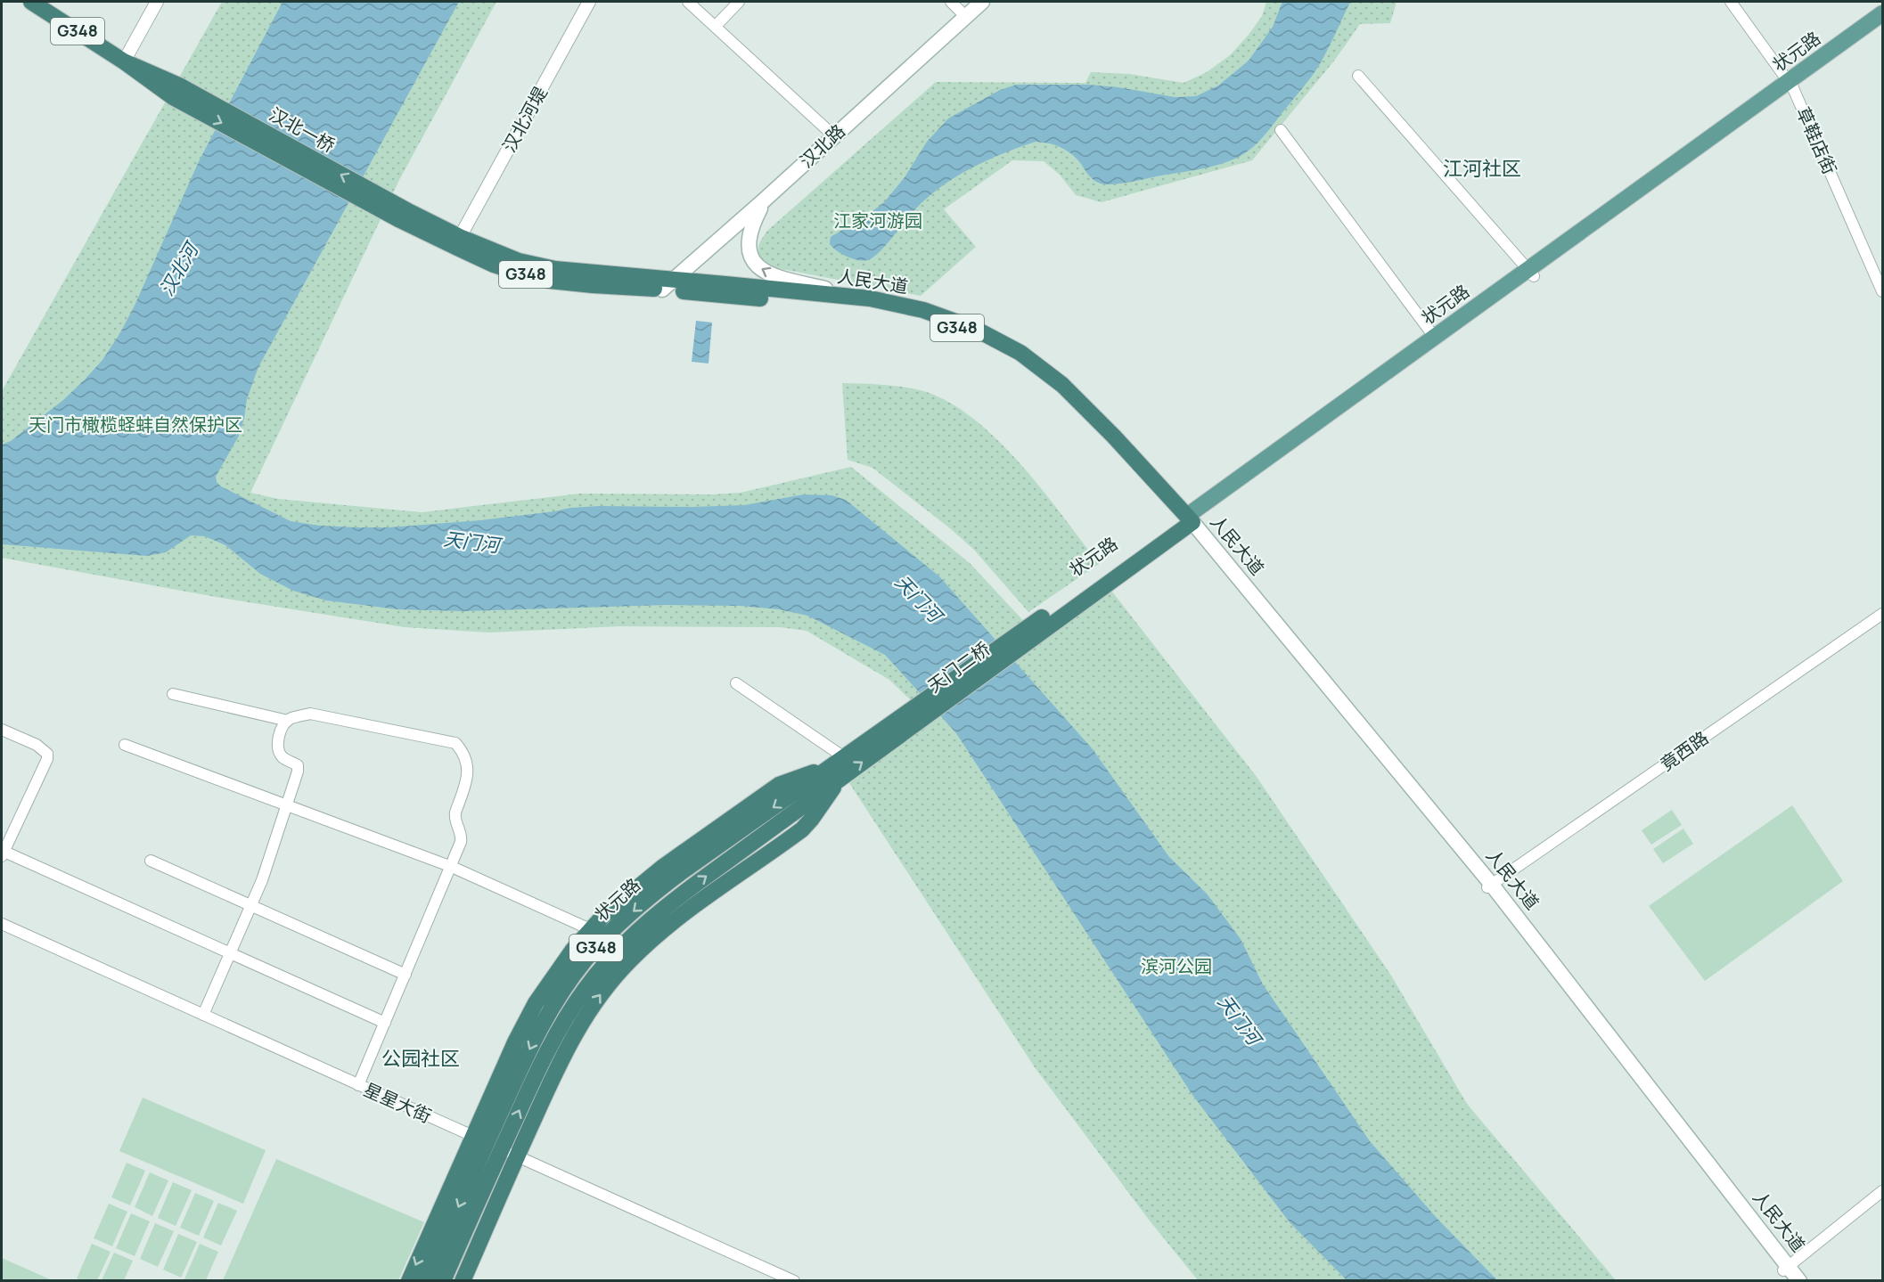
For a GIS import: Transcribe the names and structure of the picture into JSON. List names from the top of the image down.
{
  "streets": {
    "highway": [
      "G348",
      "状元路",
      "汉北一桥",
      "人民大道",
      "天门二桥"
    ],
    "main road": ["汉北路"],
    "street": [
      "汉北河堤",
      "草鞋店街",
      "竟西路",
      "星星大街"
    ]
  },
  "crossings": [
    ["G348", "汉北一桥"],
    ["状元路", "草鞋店街"],
    ["状元路", "人民大道"],
    ["状元路", "天门二桥"],
    ["状元路", "星星大街"],
    ["汉北河堤", "人民大道"],
    ["汉北一桥", "人民大道"],
    ["汉北路", "人民大道"],
    ["人民大道", "竟西路"]
  ],
  "districts": ["江河社区", "公园社区"],
  "water": ["汉北河", "天门河"],
  "parks": ["江家河游园", "天门市橄榄蛏蚌自然保护区", "滨河公园"]
}
